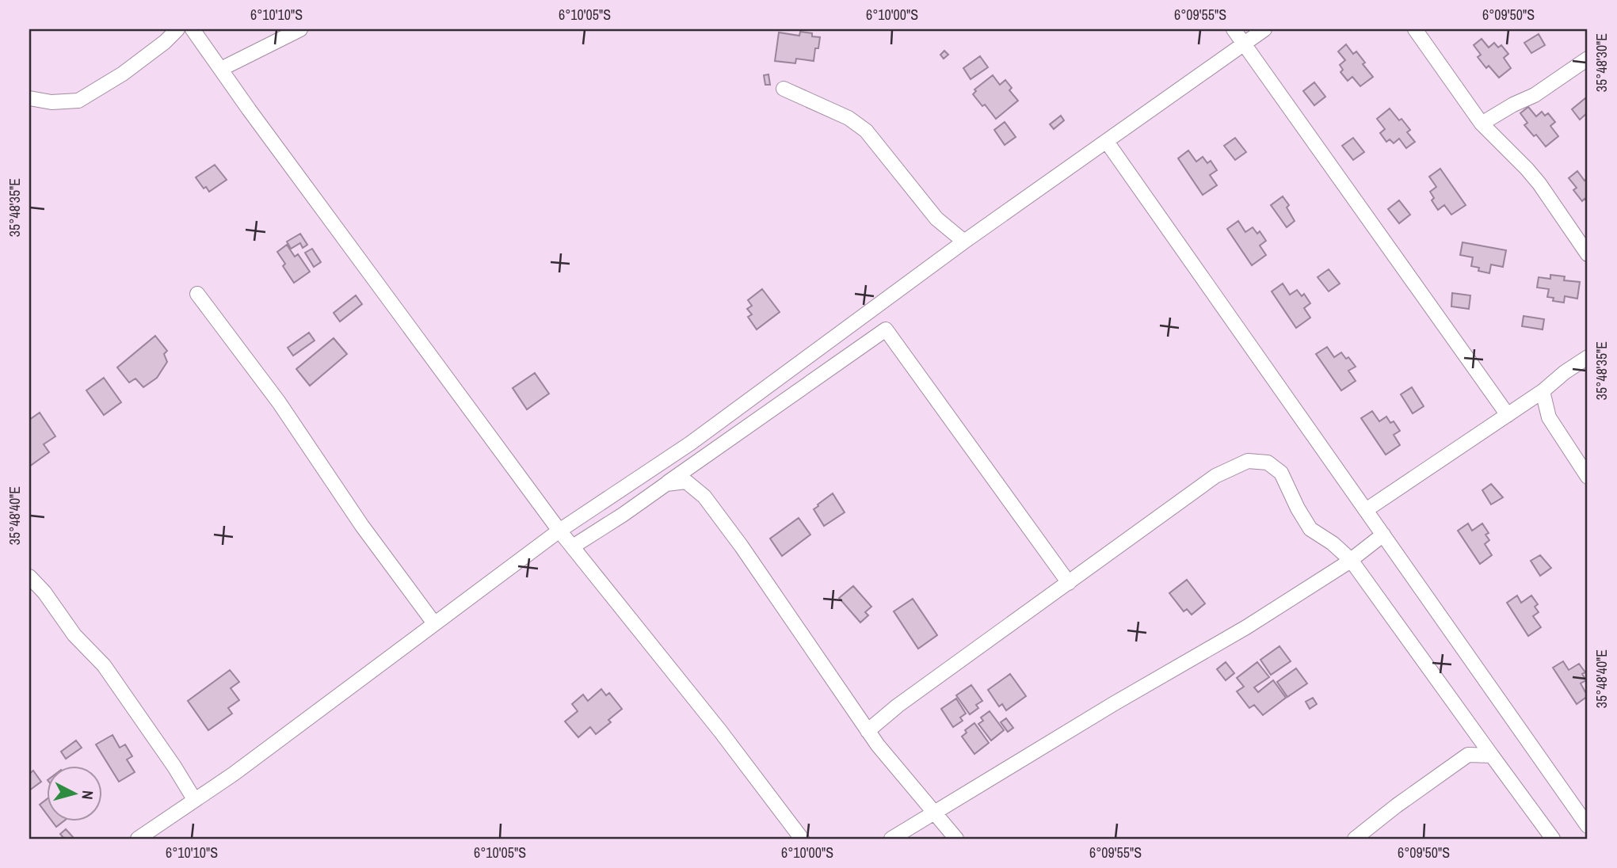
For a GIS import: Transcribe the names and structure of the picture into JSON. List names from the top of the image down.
{
  "north": "right",
  "coordinates": [
    "6°10'10\"S",
    "6°10'05\"S",
    "6°10'00\"S",
    "6°09'55\"S",
    "6°09'50\"S",
    "35°48'30\"E",
    "35°48'35\"E",
    "35°48'40\"E"
  ]
}
